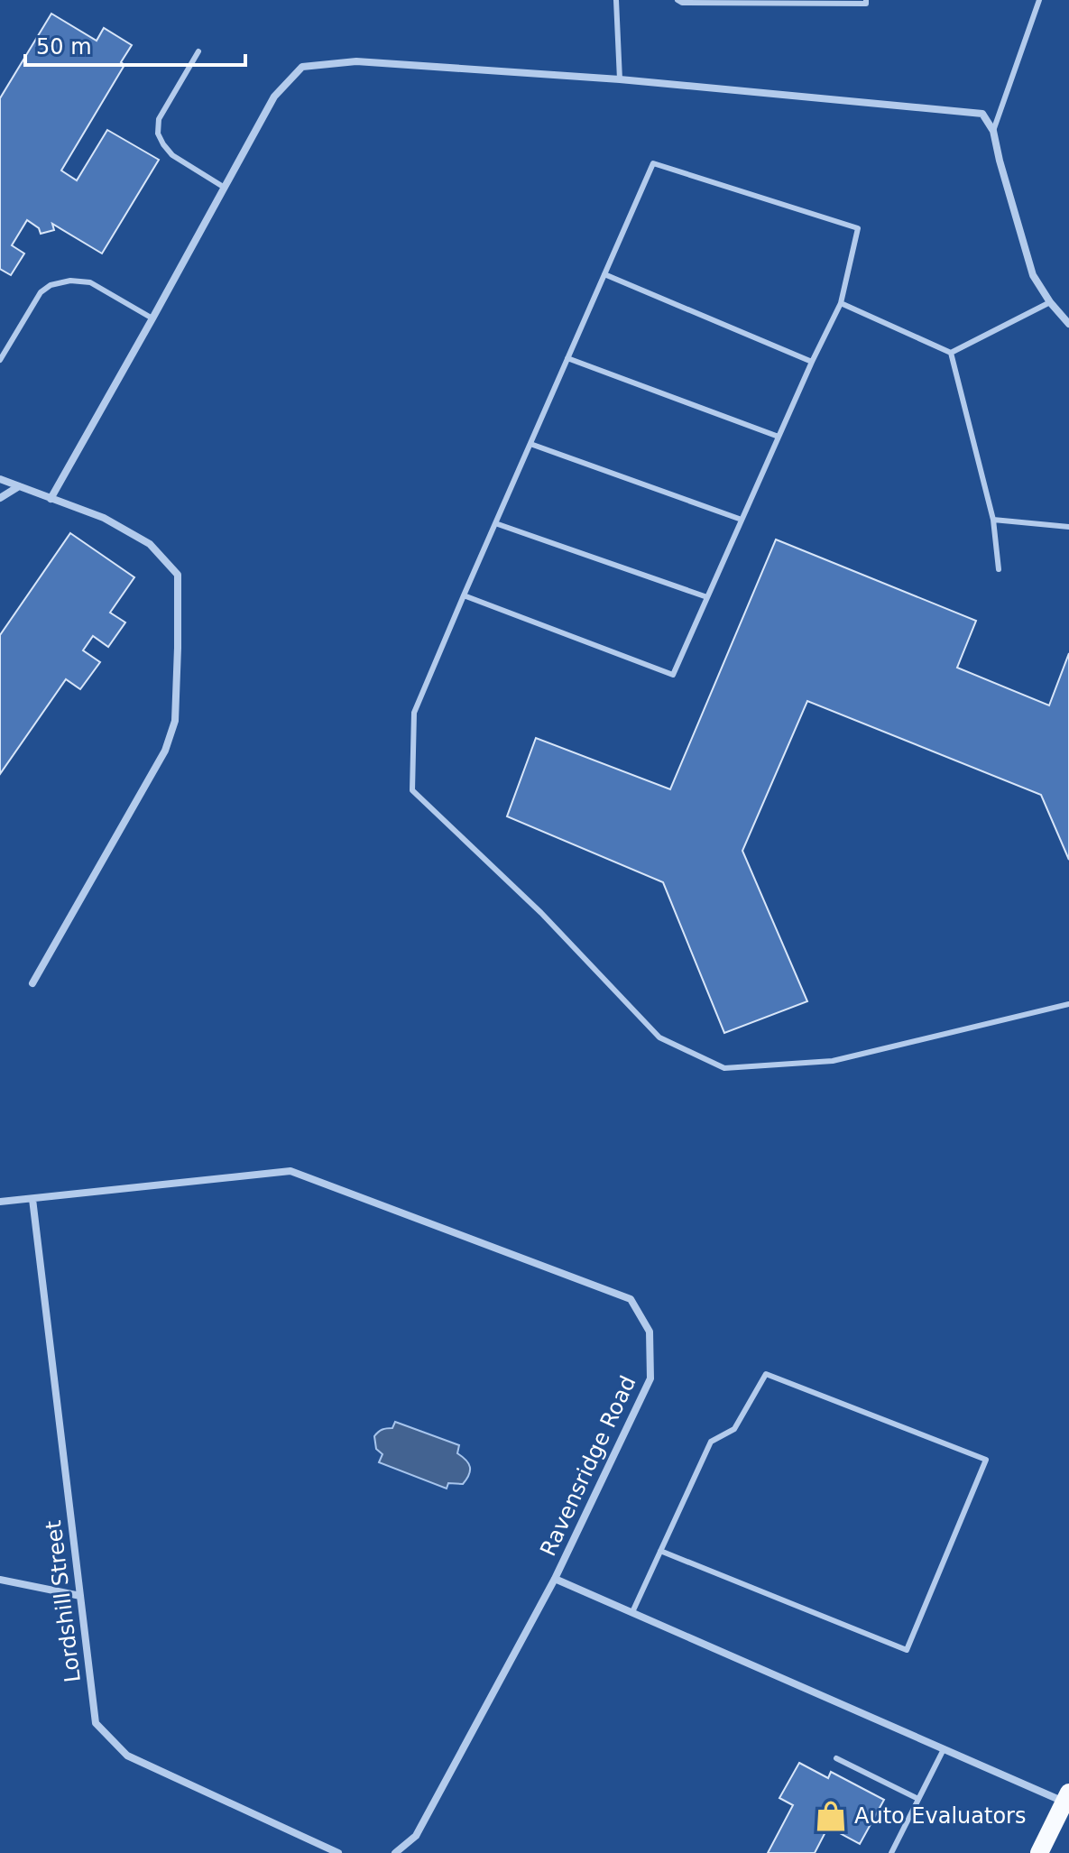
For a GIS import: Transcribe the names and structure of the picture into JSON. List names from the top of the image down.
{
  "streets": {
    "street": ["Ravensridge Road", "Lordshill Street"]
  },
  "crossings": [
    ["Ravensridge Road", "Lordshill Street"]
  ],
  "places": {
    "shop": ["Auto Evaluators"]
  },
  "scale_bar": "50 m"
}
